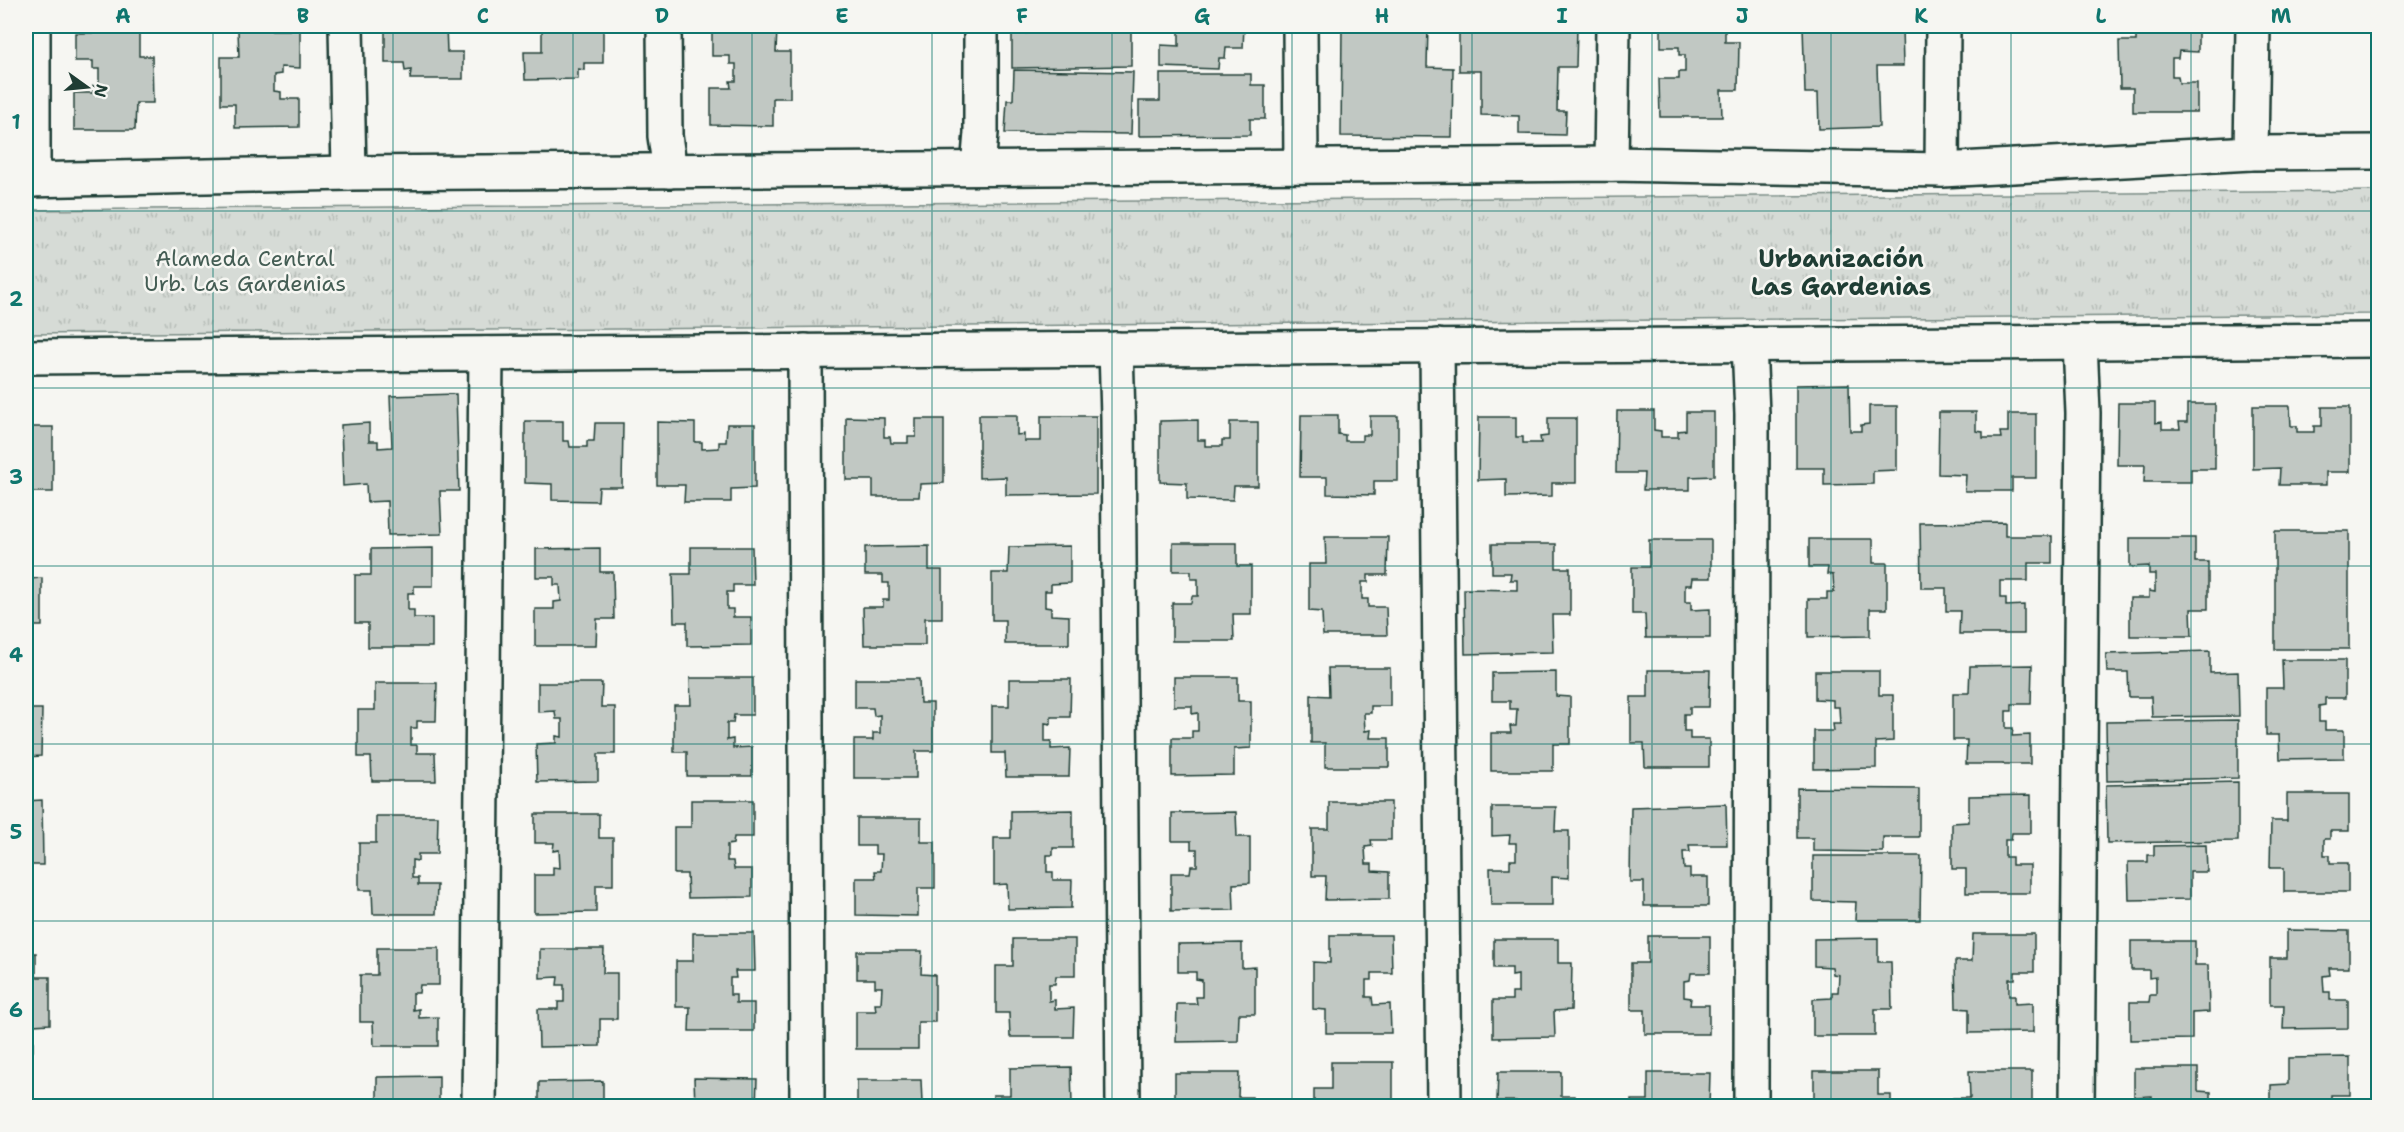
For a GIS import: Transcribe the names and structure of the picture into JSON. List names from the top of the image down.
{
  "districts": ["Urbanización Las Gardenias"],
  "parks": ["Alameda Central Urb. Las Gardenias"],
  "north": "right",
  "grid": {
    "columns": [
      "A",
      "B",
      "C",
      "D",
      "E",
      "F",
      "G",
      "H",
      "I",
      "J",
      "K",
      "L",
      "M"
    ],
    "rows": [
      "1",
      "2",
      "3",
      "4",
      "5",
      "6"
    ]
  }
}
